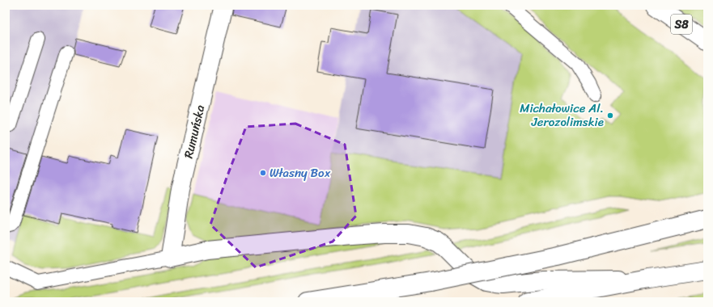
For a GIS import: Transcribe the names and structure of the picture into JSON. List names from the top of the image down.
{
  "streets": {
    "main road": ["S8", "Rumuńska"]
  },
  "places": ["Michałowice Al. Jerozolimskie", "Własny Box"]
}
